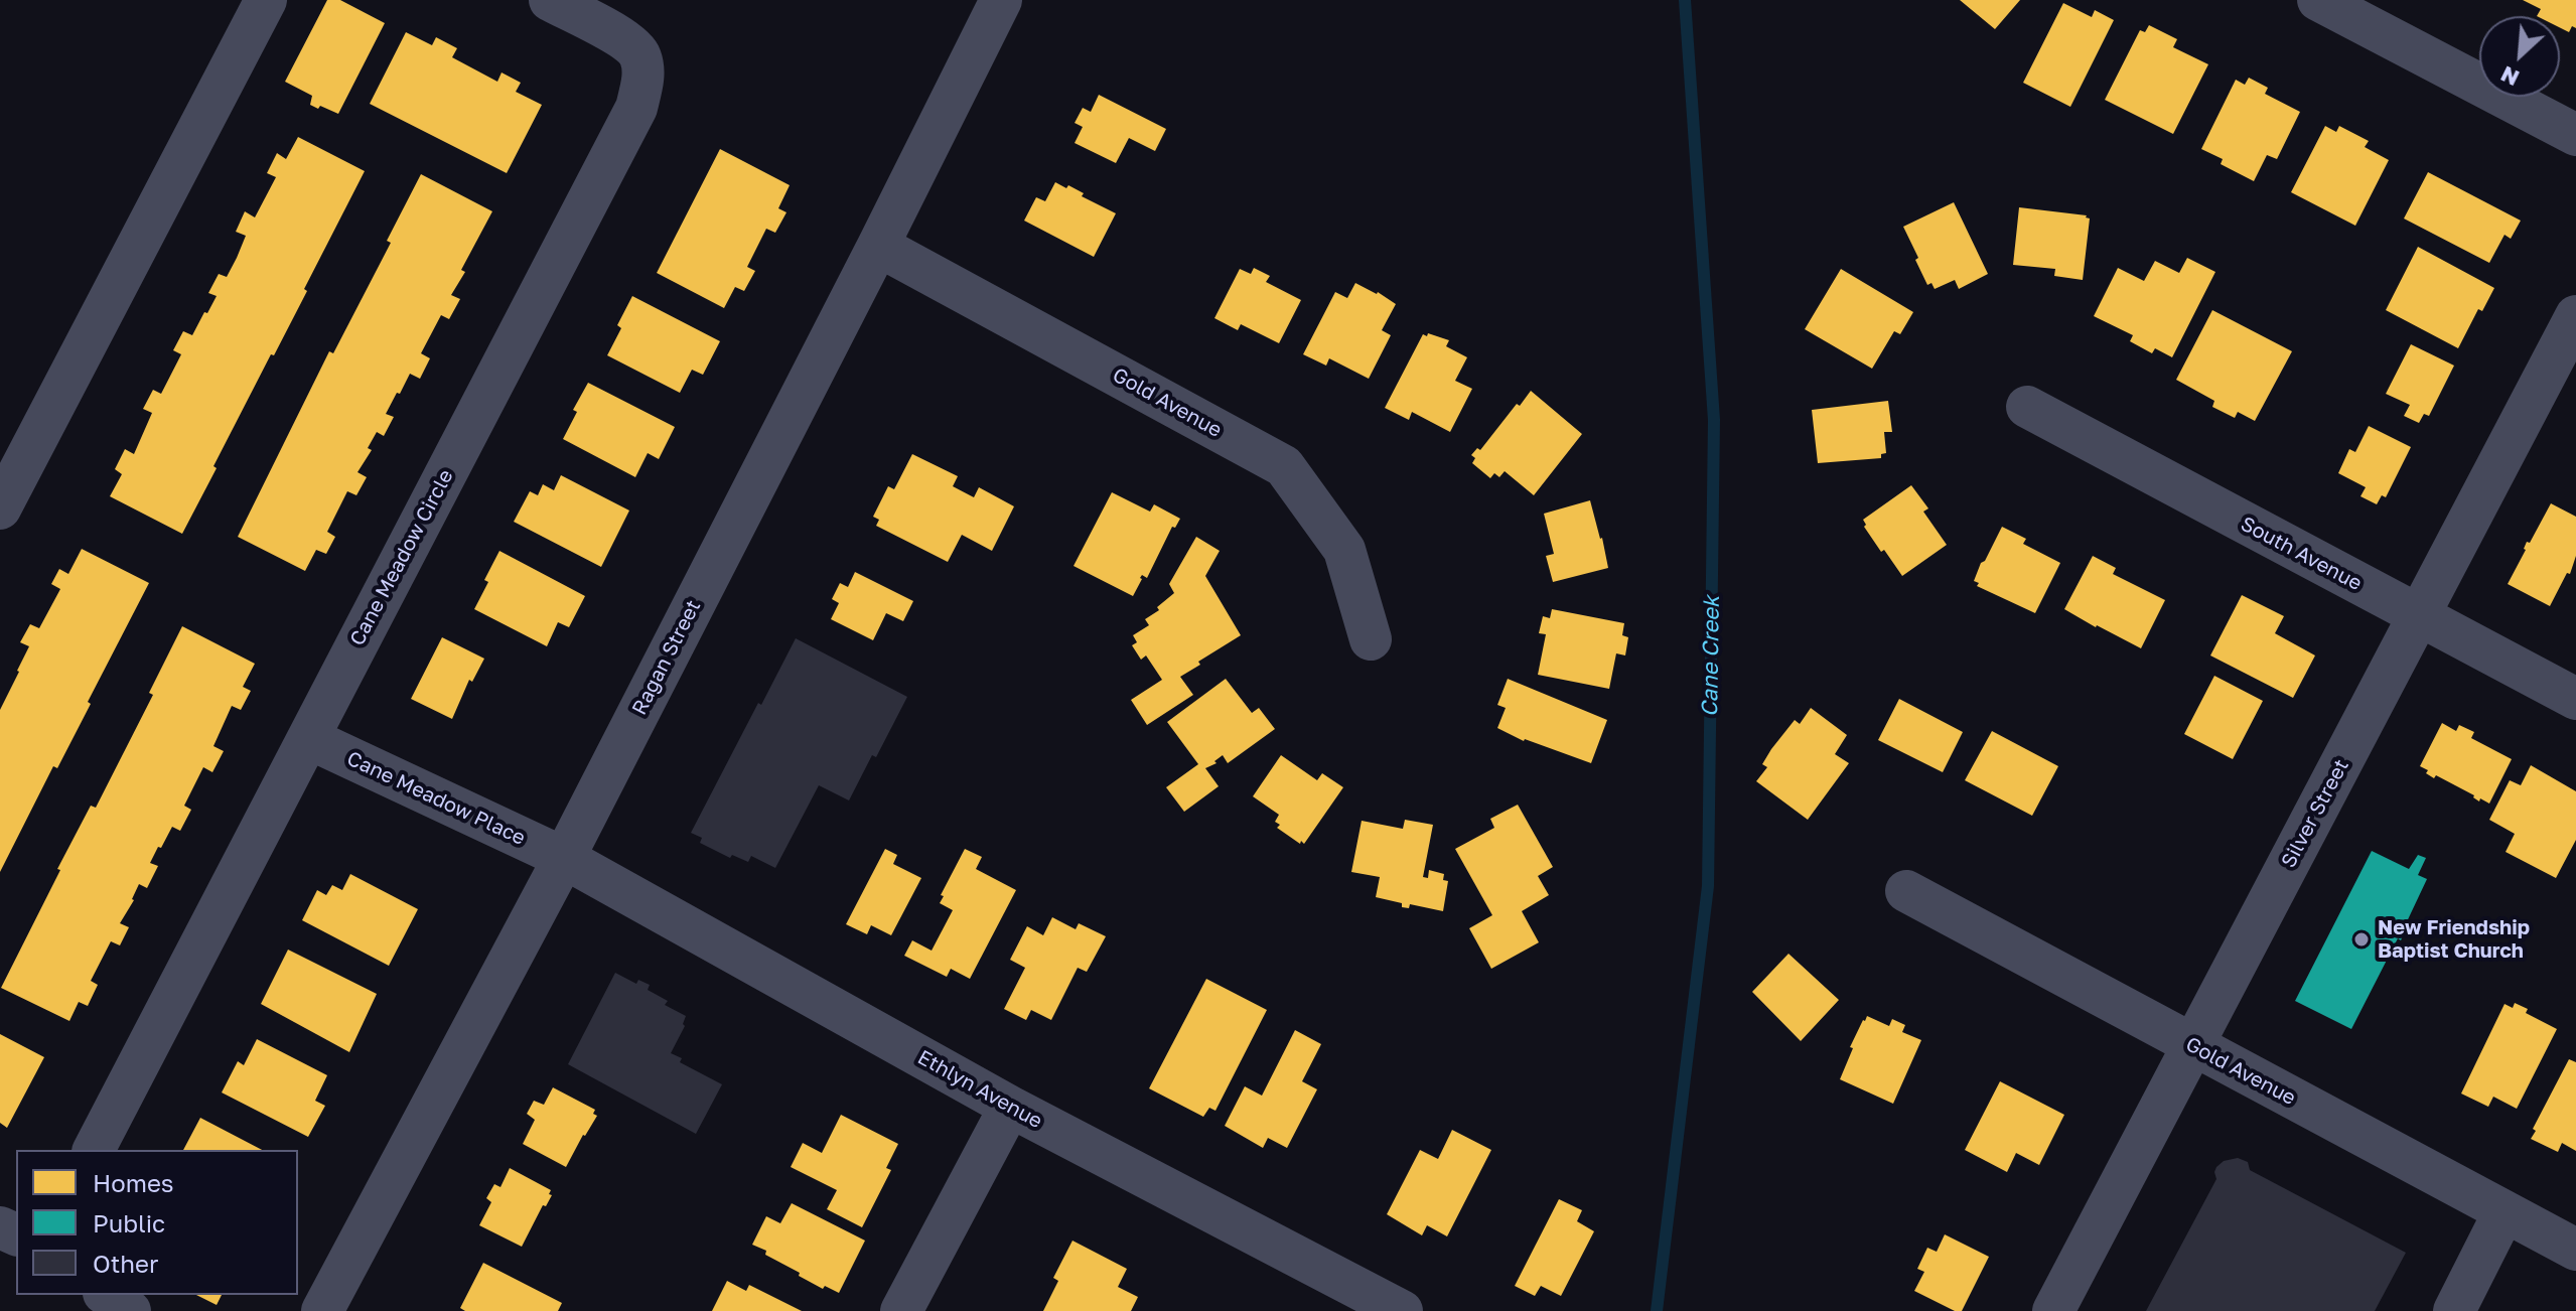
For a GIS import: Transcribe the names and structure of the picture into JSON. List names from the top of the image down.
{
  "streets": {
    "street": [
      "Gold Avenue",
      "South Avenue",
      "Cane Meadow Circle",
      "Ragan Street",
      "Cane Meadow Place",
      "Silver Street",
      "Ethlyn Avenue"
    ]
  },
  "crossings": [
    ["Gold Avenue", "Ragan Street"],
    ["Gold Avenue", "Silver Street"],
    ["South Avenue", "Silver Street"],
    ["Cane Meadow Circle", "Cane Meadow Place"],
    ["Ragan Street", "Cane Meadow Place"],
    ["Ragan Street", "Ethlyn Avenue"],
    ["Cane Meadow Place", "Ethlyn Avenue"]
  ],
  "water": ["Cane Creek"],
  "places": ["New Friendship Baptist Church"],
  "legend": ["Homes", "Public", "Other"],
  "north": "bottom left"
}
